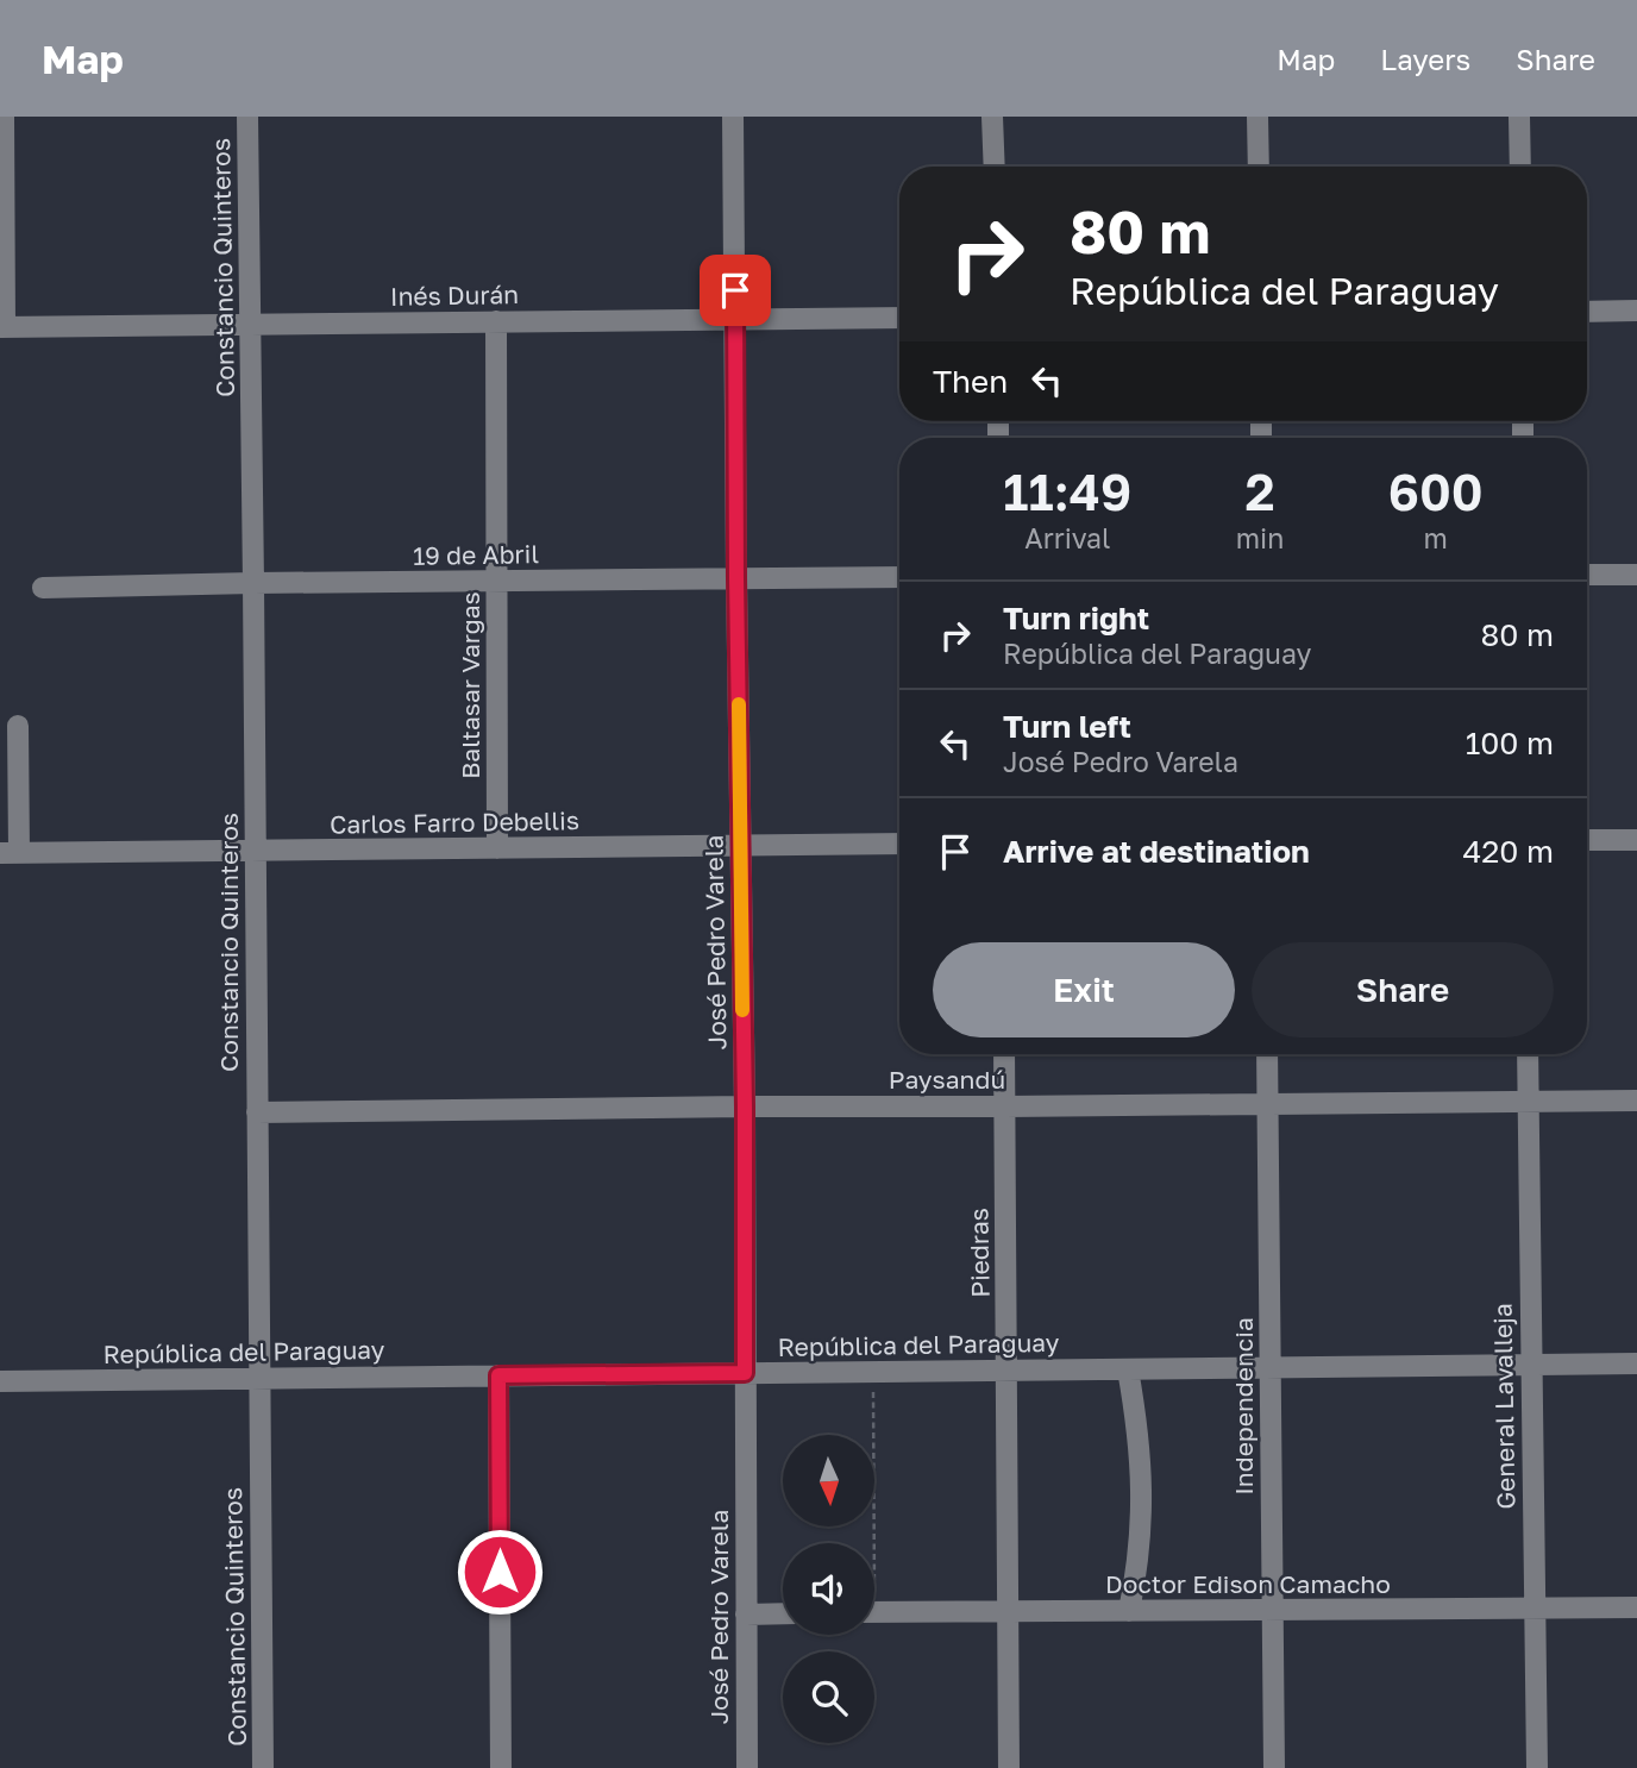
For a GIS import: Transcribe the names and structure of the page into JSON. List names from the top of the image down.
{
  "streets": {
    "street": [
      "Constancio Quinteros",
      "Inés Durán",
      "19 de Abril",
      "Baltasar Vargas",
      "Carlos Farro Debellis",
      "José Pedro Varela",
      "Paysandú",
      "Piedras",
      "República del Paraguay",
      "Independencia",
      "General Lavalleja",
      "Doctor Edison Camacho"
    ]
  },
  "crossings": [
    ["Constancio Quinteros", "Inés Durán"],
    ["Constancio Quinteros", "19 de Abril"],
    ["Constancio Quinteros", "Carlos Farro Debellis"],
    ["Constancio Quinteros", "Paysandú"],
    ["Constancio Quinteros", "República del Paraguay"],
    ["Inés Durán", "Baltasar Vargas"],
    ["Inés Durán", "José Pedro Varela"],
    ["19 de Abril", "Baltasar Vargas"],
    ["19 de Abril", "José Pedro Varela"],
    ["Baltasar Vargas", "Carlos Farro Debellis"],
    ["Carlos Farro Debellis", "José Pedro Varela"],
    ["José Pedro Varela", "Paysandú"],
    ["José Pedro Varela", "República del Paraguay"],
    ["Paysandú", "Piedras"],
    ["Paysandú", "Independencia"],
    ["Paysandú", "General Lavalleja"],
    ["Piedras", "República del Paraguay"],
    ["Piedras", "Doctor Edison Camacho"],
    ["República del Paraguay", "Independencia"],
    ["República del Paraguay", "General Lavalleja"],
    ["Independencia", "Doctor Edison Camacho"],
    ["General Lavalleja", "Doctor Edison Camacho"]
  ],
  "north": "bottom",
  "page": {
    "header": "Map",
    "nav": ["Map", "Layers", "Share"],
    "turn": ["80 m", "República del Paraguay"],
    "then": "Then",
    "eta": [
      "11:49",
      "Arrival",
      "2",
      "min",
      "600",
      "m"
    ],
    "list": [
      {
        "name": "Turn right",
        "note": "República del Paraguay",
        "value": "80 m"
      },
      {
        "name": "Turn left",
        "note": "José Pedro Varela",
        "value": "100 m"
      },
      {
        "name": "Arrive at destination",
        "value": "420 m"
      }
    ],
    "buttons": ["Exit", "Share"]
  }
}
